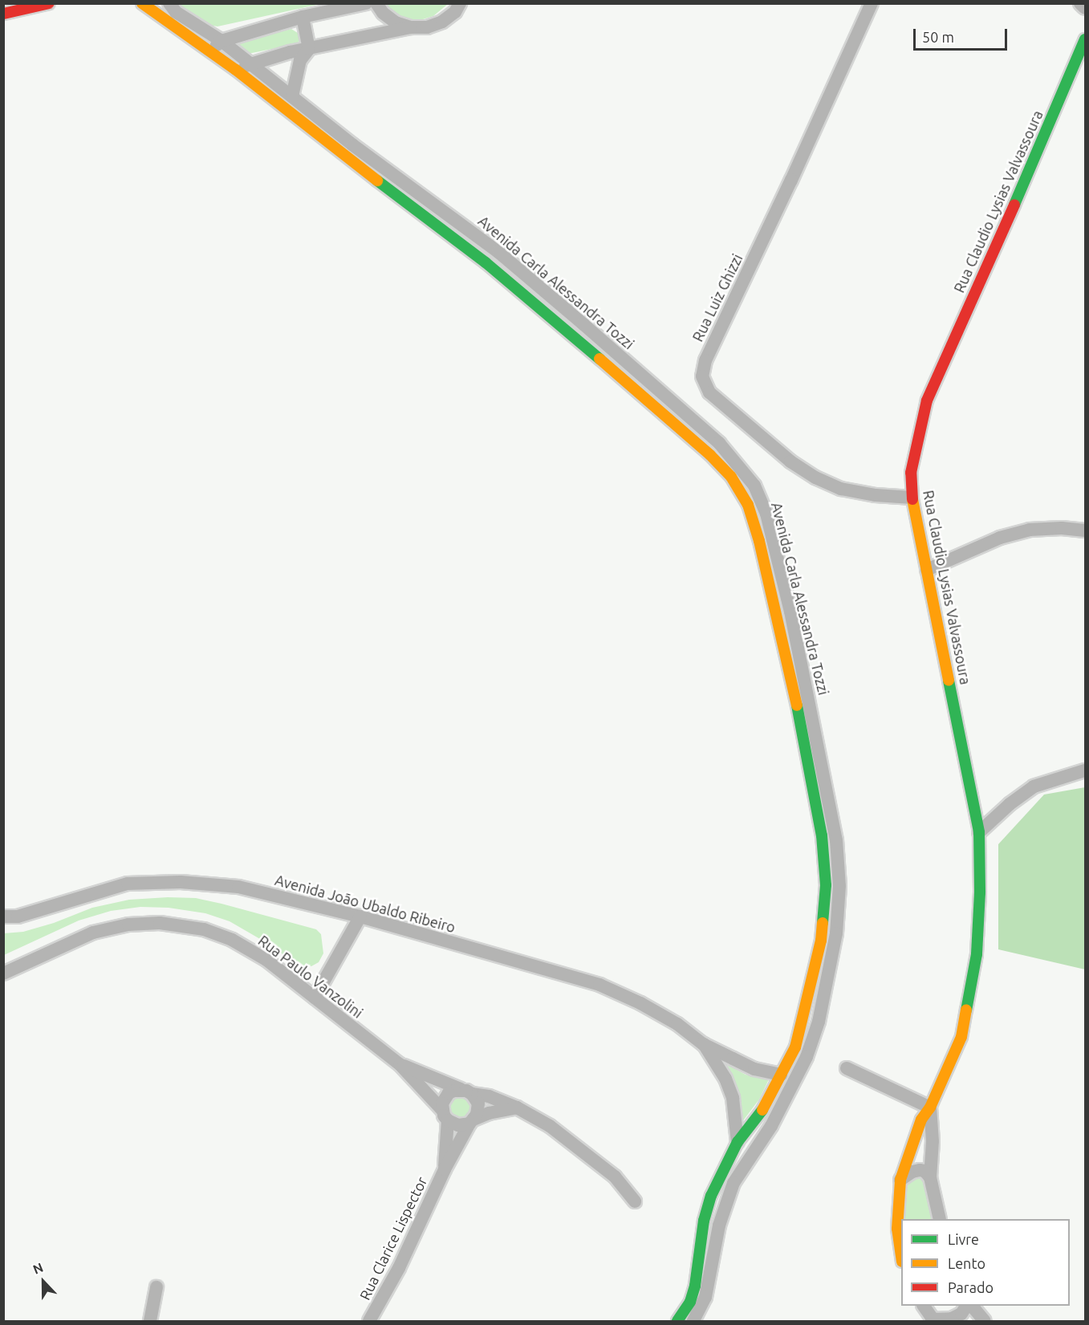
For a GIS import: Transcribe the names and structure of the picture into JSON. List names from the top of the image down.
{
  "streets": {
    "street": [
      "Rua Claudio Lysias Valvassoura",
      "Avenida Carla Alessandra Tozzi",
      "Rua Luiz Ghizzi",
      "Avenida João Ubaldo Ribeiro",
      "Rua Paulo Vanzolini",
      "Rua Clarice Lispector"
    ]
  },
  "crossings": [
    ["Rua Claudio Lysias Valvassoura", "Rua Luiz Ghizzi"],
    ["Avenida Carla Alessandra Tozzi", "Avenida João Ubaldo Ribeiro"],
    ["Rua Paulo Vanzolini", "Rua Clarice Lispector"]
  ],
  "legend": ["Livre", "Lento", "Parado"],
  "scale_bar": "50 m",
  "north": "top"
}
